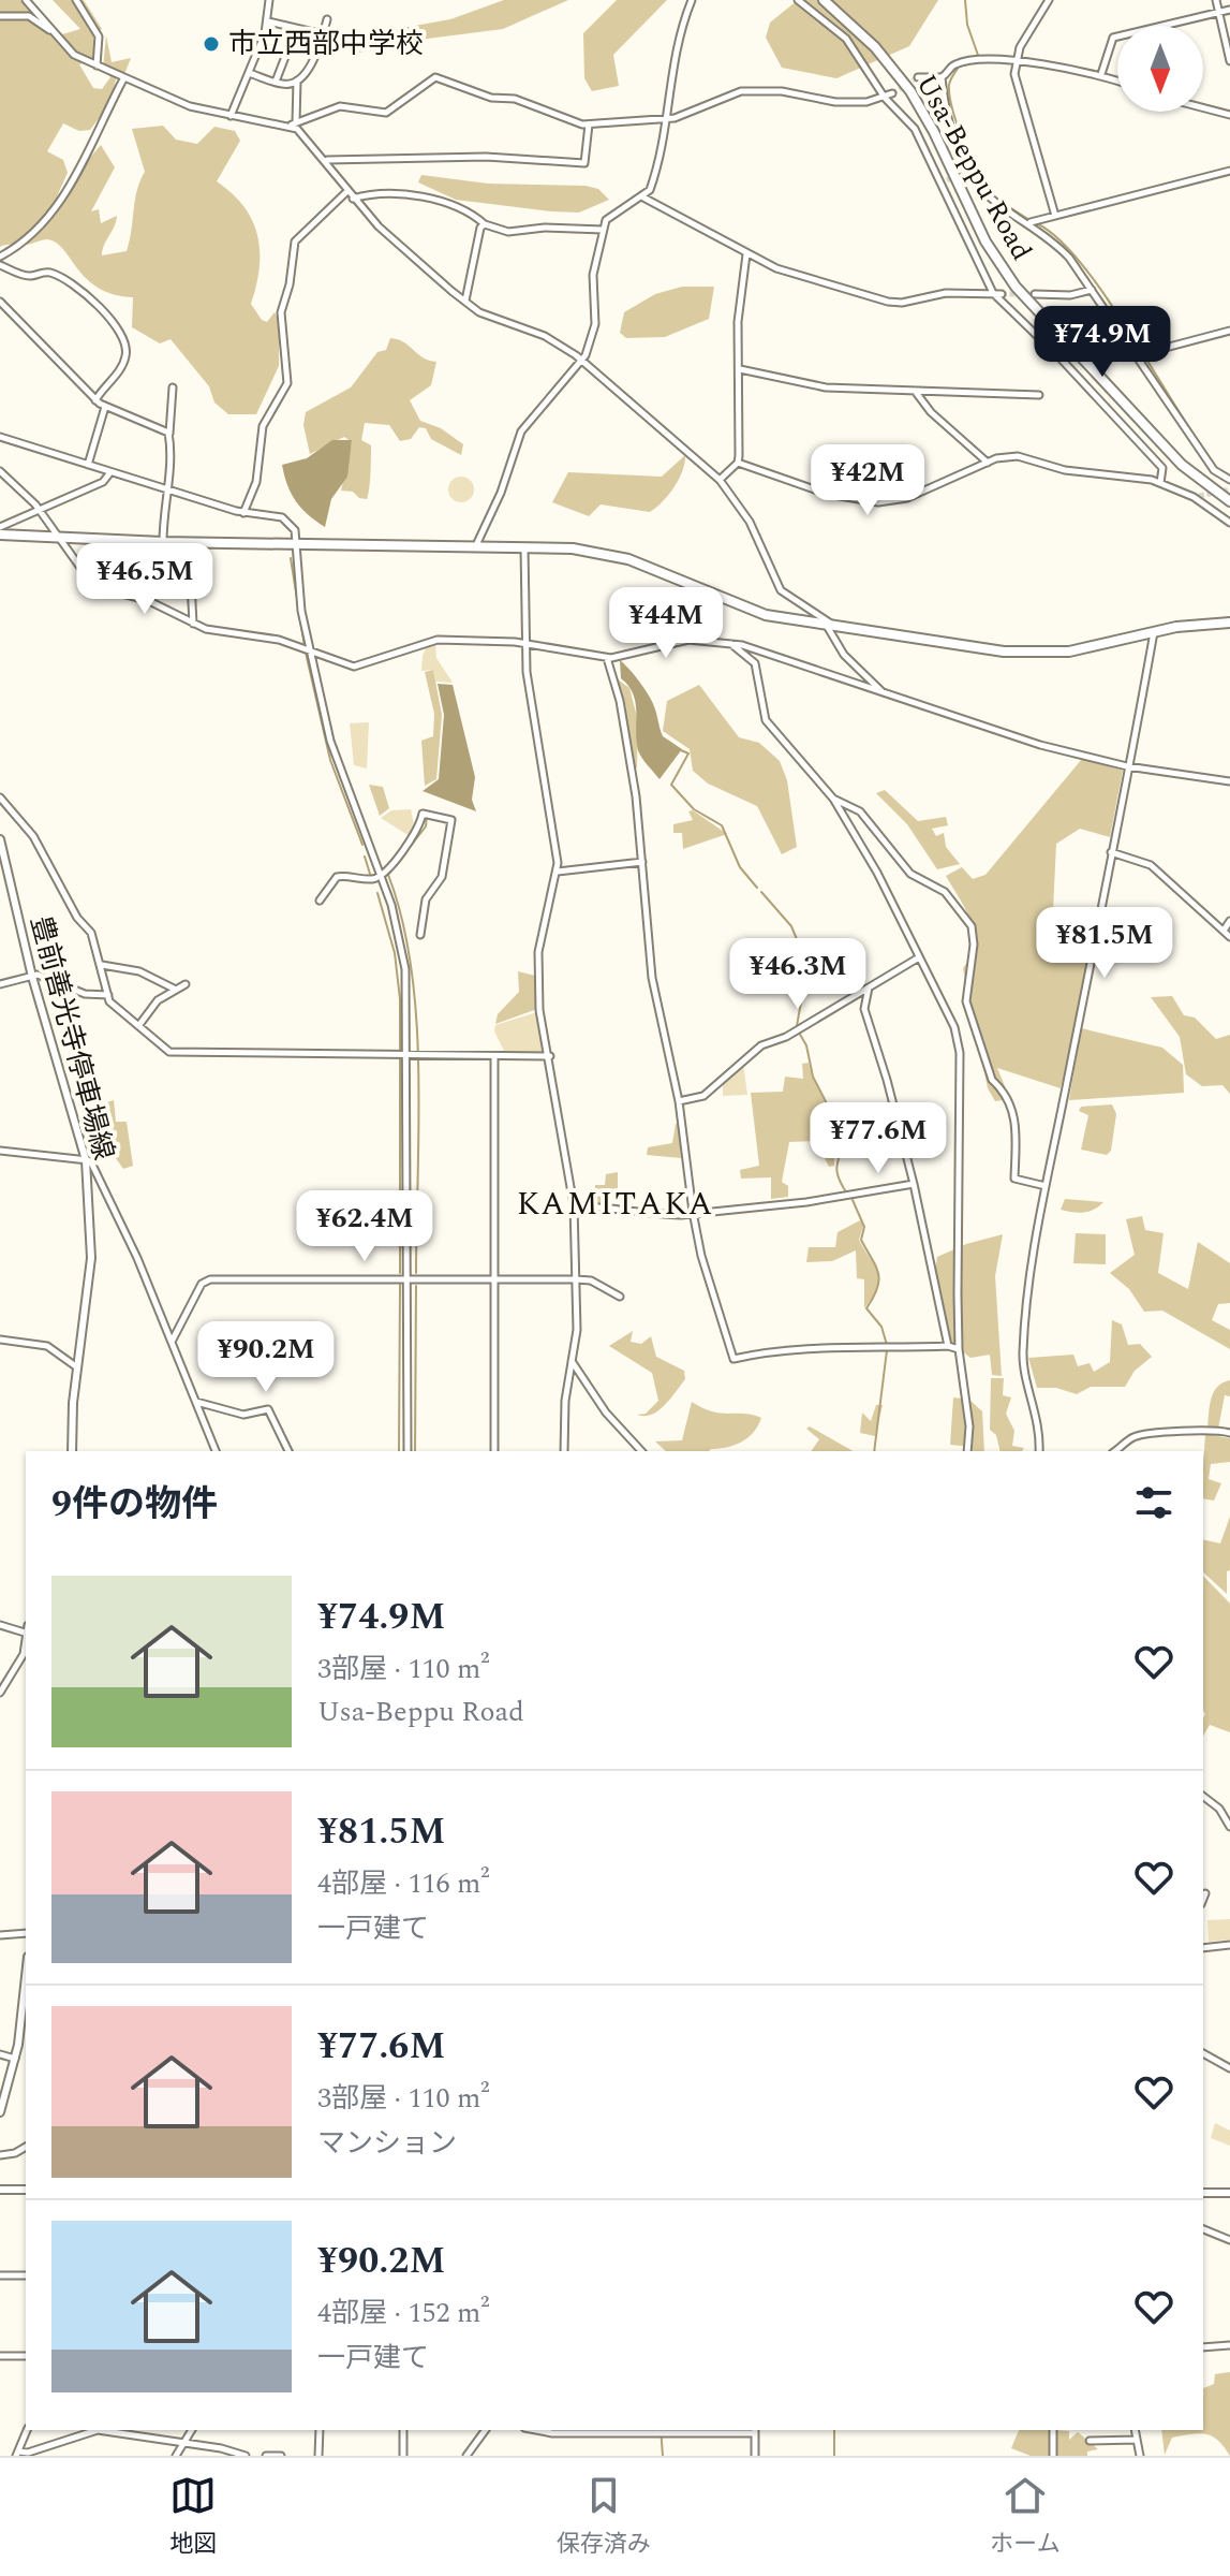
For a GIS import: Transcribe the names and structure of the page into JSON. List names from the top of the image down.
{
  "streets": {
    "highway": ["Usa-Beppu Road"],
    "main road": ["豊前善光寺停車場線"]
  },
  "districts": ["KAMITAKA"],
  "places": ["市立西部中学校"],
  "north": "bottom",
  "page": {
    "price": [
      "¥74.9M",
      "¥42M",
      "¥46.5M",
      "¥44M",
      "¥81.5M",
      "¥46.3M",
      "¥77.6M",
      "¥62.4M",
      "¥90.2M"
    ],
    "heading": "9件の物件",
    "list": [
      {
        "name": "¥74.9M",
        "note": "3部屋 · 110 m² · Usa-Beppu Road"
      },
      {
        "name": "¥81.5M",
        "note": "4部屋 · 116 m² · 一戸建て"
      },
      {
        "name": "¥77.6M",
        "note": "3部屋 · 110 m² · マンション"
      },
      {
        "name": "¥90.2M",
        "note": "4部屋 · 152 m² · 一戸建て"
      }
    ],
    "tabs": ["地図", "保存済み", "ホーム"]
  }
}
